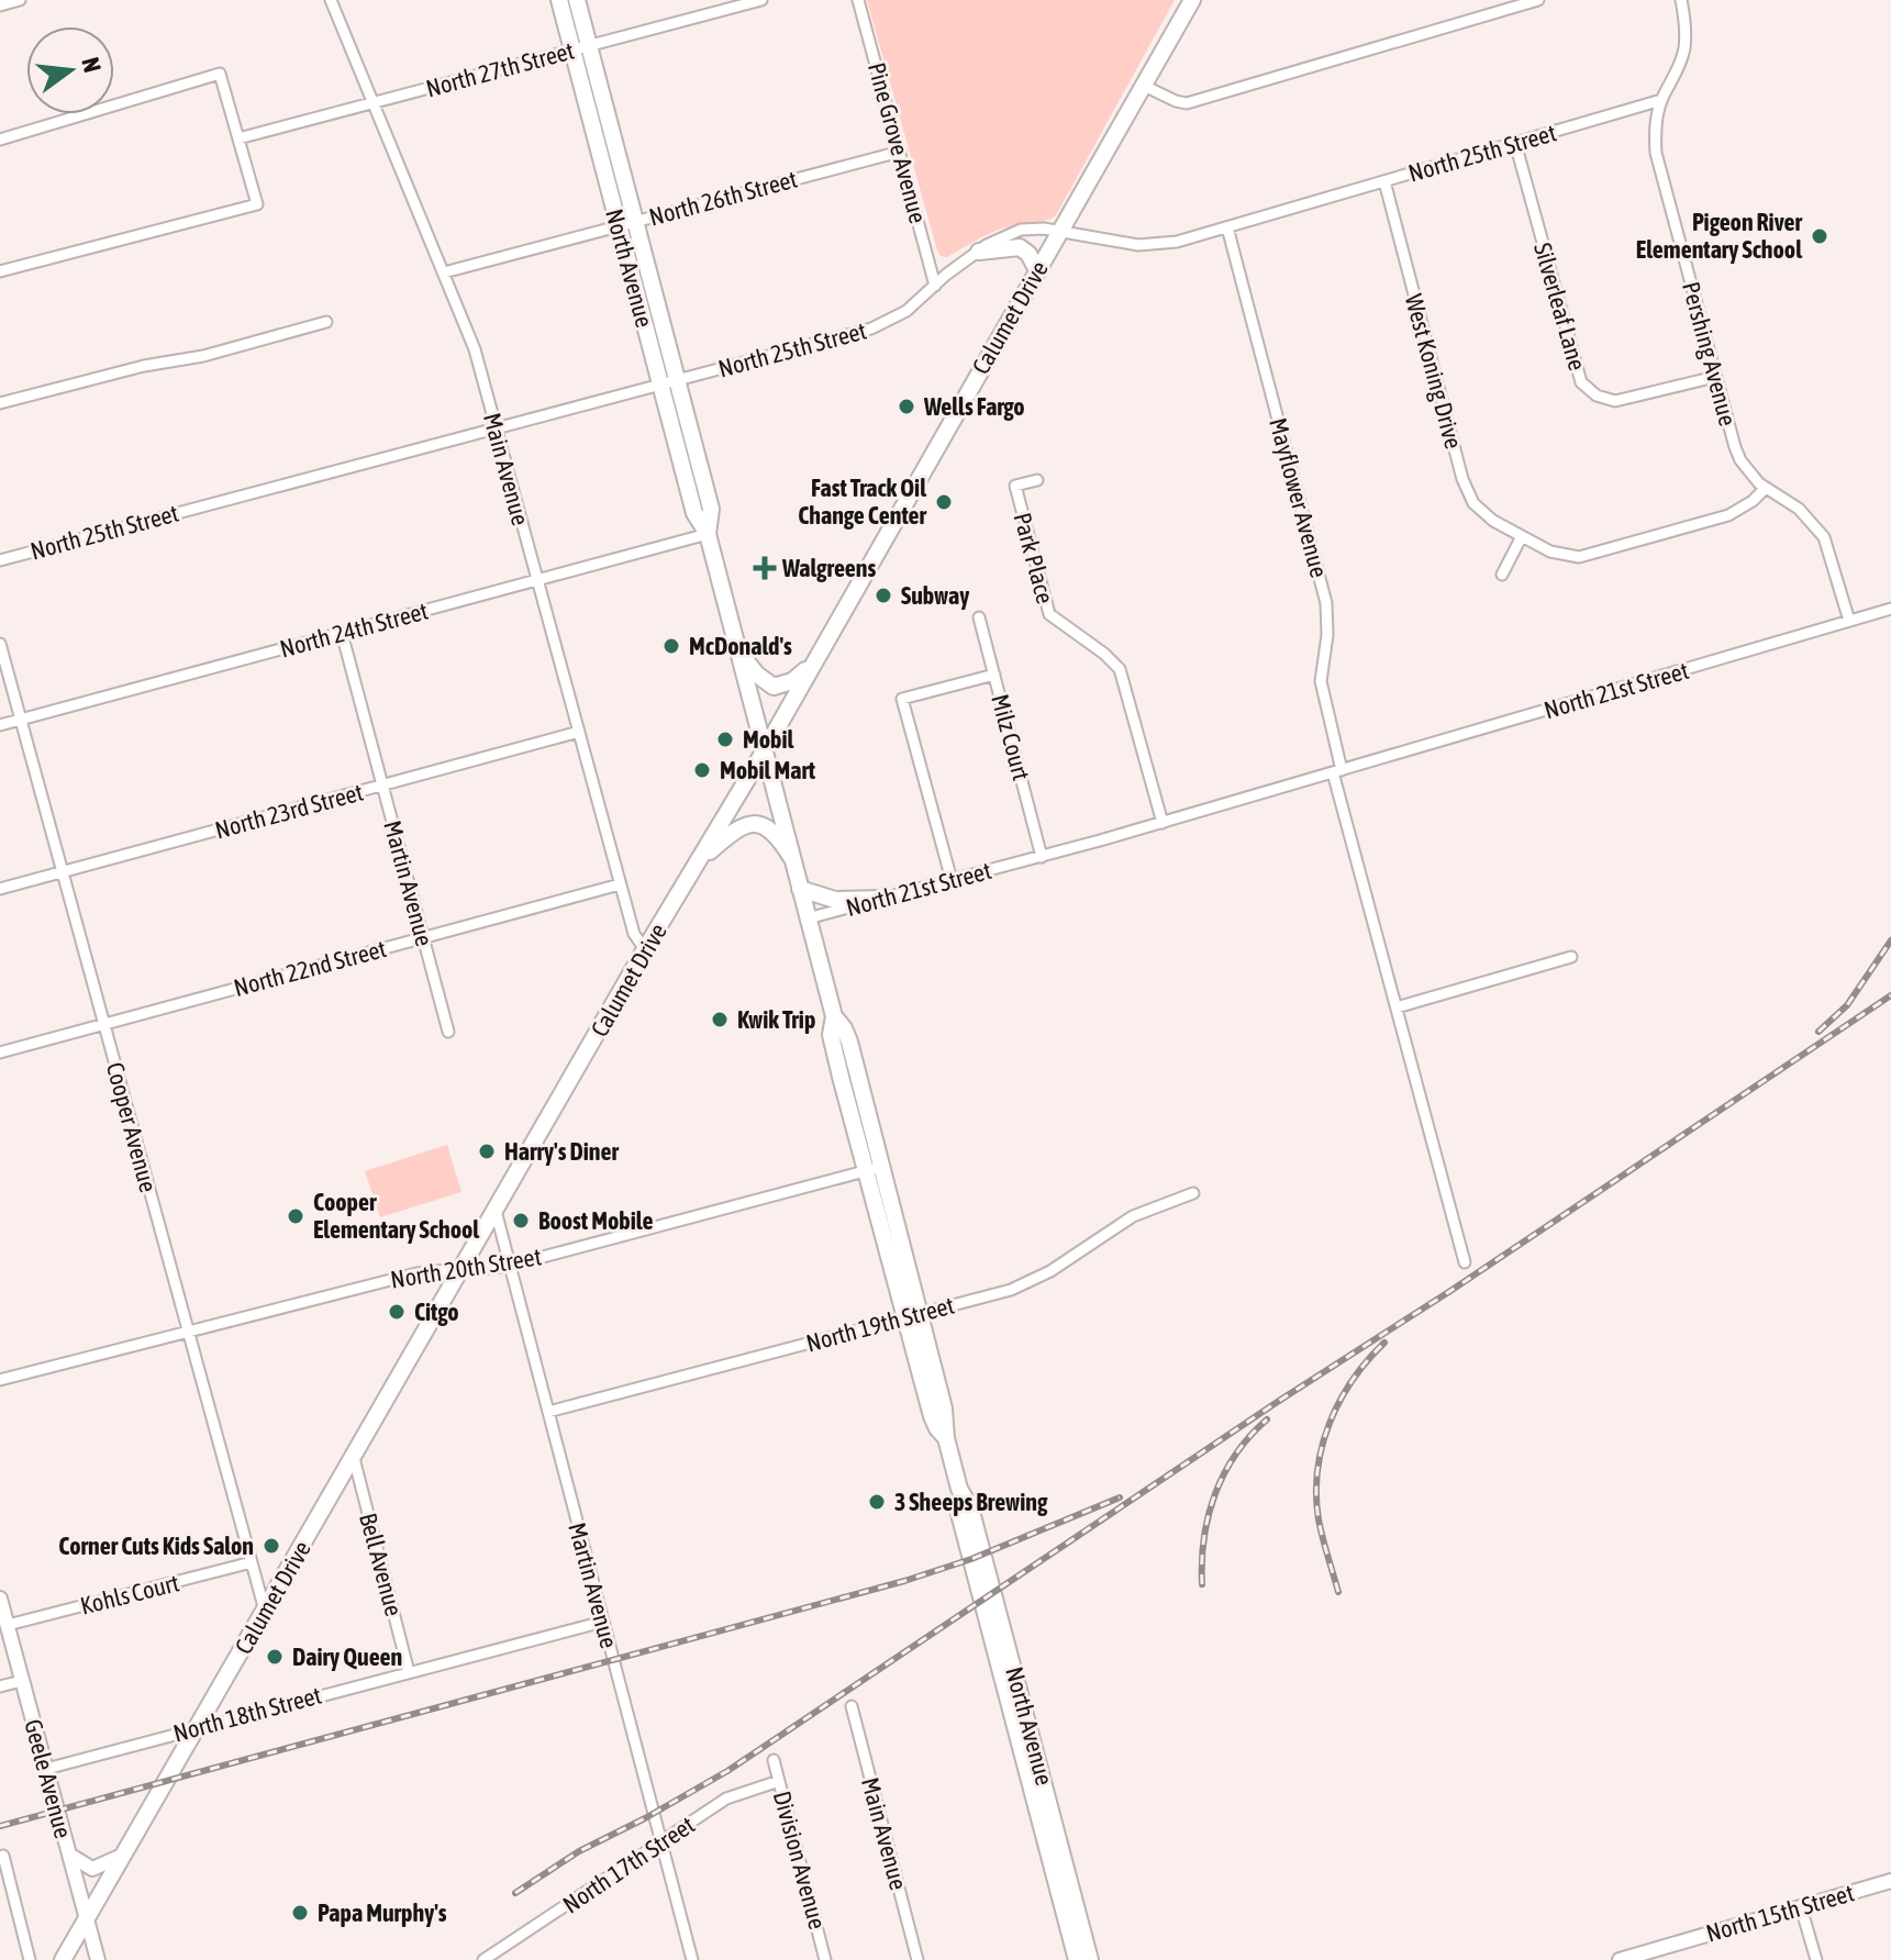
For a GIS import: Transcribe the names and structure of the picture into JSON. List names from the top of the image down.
{
  "streets": {
    "main road": ["North Avenue", "Calumet Drive"],
    "street": [
      "North 27th Street",
      "Pine Grove Avenue",
      "North 25th Street",
      "North 26th Street",
      "Silverleaf Lane",
      "Pershing Avenue",
      "West Koning Drive",
      "Main Avenue",
      "Mayflower Avenue",
      "Park Place",
      "North 24th Street",
      "North 21st Street",
      "Milz Court",
      "North 23rd Street",
      "Martin Avenue",
      "North 22nd Street",
      "Cooper Avenue",
      "North 20th Street",
      "North 19th Street",
      "Bell Avenue",
      "Kohls Court",
      "North 18th Street",
      "Geele Avenue",
      "Division Avenue",
      "North 17th Street",
      "North 15th Street"
    ]
  },
  "crossings": [
    ["North 27th Street", "North Avenue"],
    ["North 27th Street", "Main Avenue"],
    ["Pine Grove Avenue", "North 25th Street"],
    ["Pine Grove Avenue", "North 26th Street"],
    ["North 25th Street", "North Avenue"],
    ["North 25th Street", "Silverleaf Lane"],
    ["North 25th Street", "Calumet Drive"],
    ["North 25th Street", "Pershing Avenue"],
    ["North 25th Street", "West Koning Drive"],
    ["North 25th Street", "Main Avenue"],
    ["North 25th Street", "Mayflower Avenue"],
    ["North 26th Street", "North Avenue"],
    ["North 26th Street", "Main Avenue"],
    ["North Avenue", "Calumet Drive"],
    ["North Avenue", "North 24th Street"],
    ["North Avenue", "North 21st Street"],
    ["North Avenue", "North 20th Street"],
    ["North Avenue", "North 19th Street"],
    ["Silverleaf Lane", "Pershing Avenue"],
    ["Calumet Drive", "Main Avenue"],
    ["Calumet Drive", "Martin Avenue"],
    ["Calumet Drive", "Cooper Avenue"],
    ["Calumet Drive", "North 20th Street"],
    ["Calumet Drive", "Bell Avenue"],
    ["Calumet Drive", "North 18th Street"],
    ["Calumet Drive", "Geele Avenue"],
    ["Pershing Avenue", "West Koning Drive"],
    ["Pershing Avenue", "North 21st Street"],
    ["Main Avenue", "North 24th Street"],
    ["Main Avenue", "North 23rd Street"],
    ["Main Avenue", "North 22nd Street"],
    ["Mayflower Avenue", "North 21st Street"],
    ["Park Place", "North 21st Street"],
    ["North 24th Street", "Martin Avenue"],
    ["North 24th Street", "Cooper Avenue"],
    ["North 21st Street", "Milz Court"],
    ["North 23rd Street", "Martin Avenue"],
    ["North 23rd Street", "Cooper Avenue"],
    ["Martin Avenue", "North 22nd Street"],
    ["Martin Avenue", "North 20th Street"],
    ["Martin Avenue", "North 19th Street"],
    ["Martin Avenue", "North 18th Street"],
    ["Martin Avenue", "North 17th Street"],
    ["North 22nd Street", "Cooper Avenue"],
    ["Cooper Avenue", "North 20th Street"],
    ["Cooper Avenue", "Kohls Court"],
    ["Bell Avenue", "North 18th Street"],
    ["Kohls Court", "Geele Avenue"],
    ["North 18th Street", "Geele Avenue"],
    ["Division Avenue", "North 17th Street"]
  ],
  "places": {
    "other": [
      "Pigeon River Elementary School",
      "Wells Fargo",
      "Fast Track Oil Change Center",
      "Subway",
      "McDonald's",
      "Mobil",
      "Mobil Mart",
      "Kwik Trip",
      "Harry's Diner",
      "Cooper Elementary School",
      "Boost Mobile",
      "Citgo",
      "3 Sheeps Brewing",
      "Corner Cuts Kids Salon",
      "Dairy Queen",
      "Papa Murphy's"
    ],
    "health": ["Walgreens"]
  },
  "north": "right"
}
